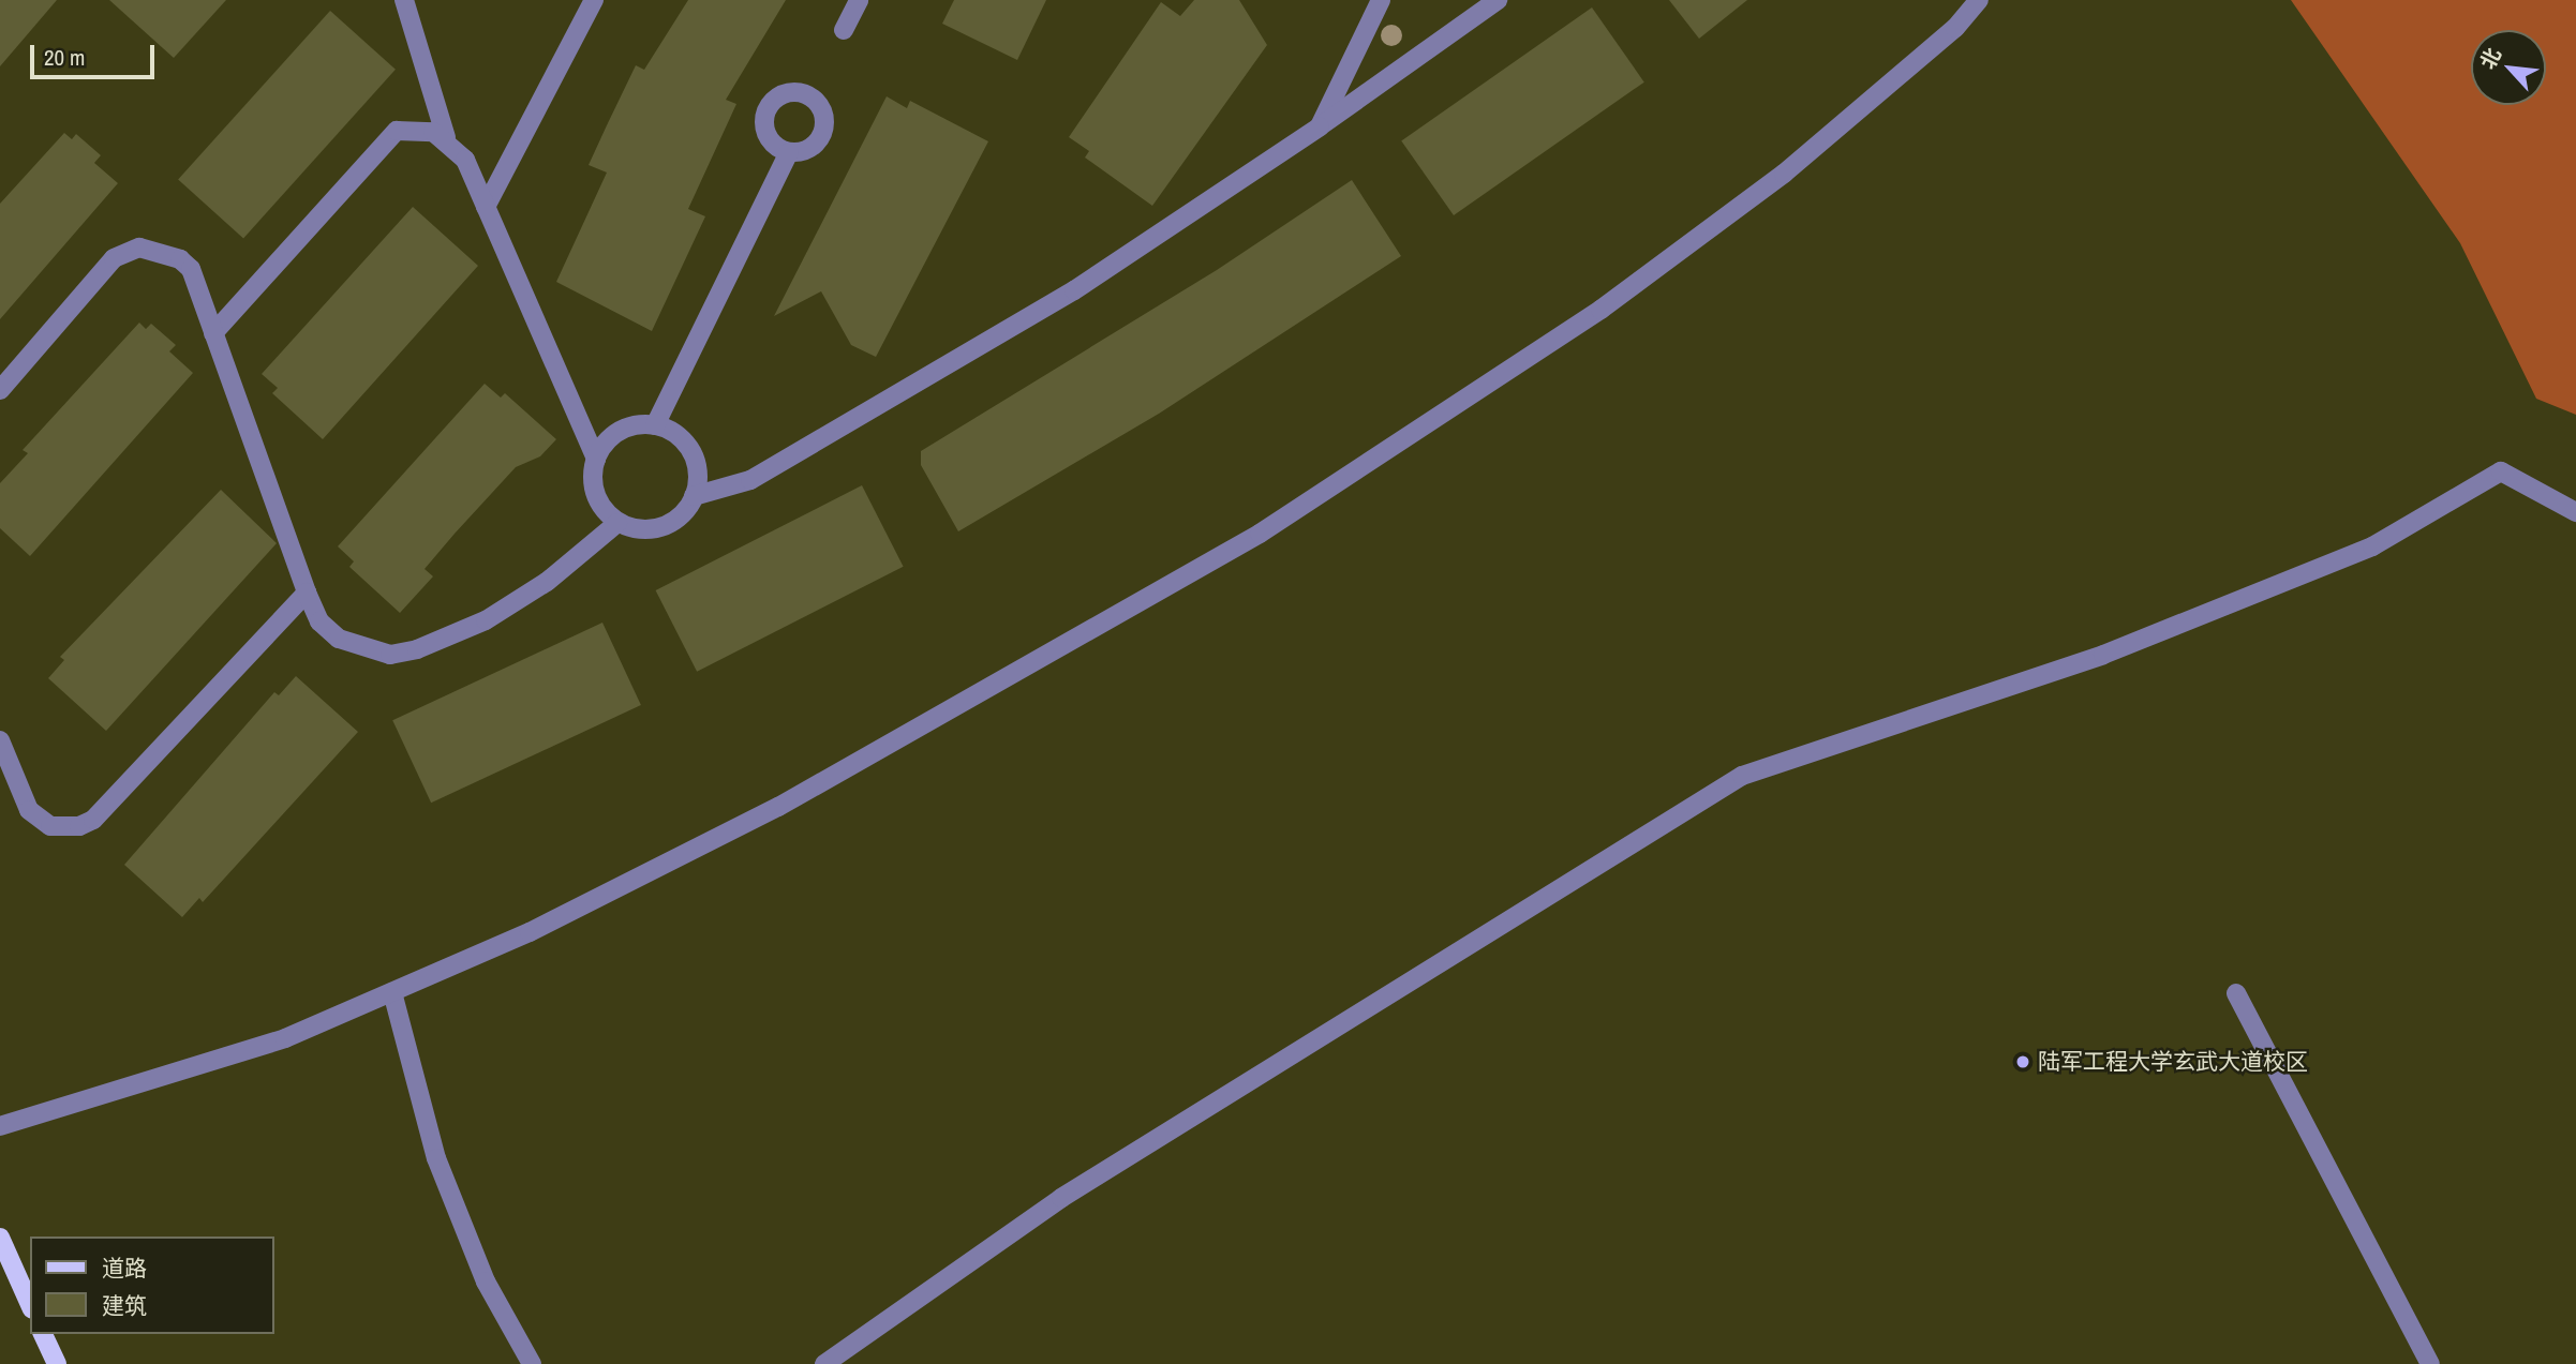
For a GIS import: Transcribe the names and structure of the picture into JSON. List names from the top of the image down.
{
  "places": ["陆军工程大学玄武大道校区"],
  "legend": ["道路", "建筑"],
  "scale_bar": "20 m",
  "north": "top left"
}
